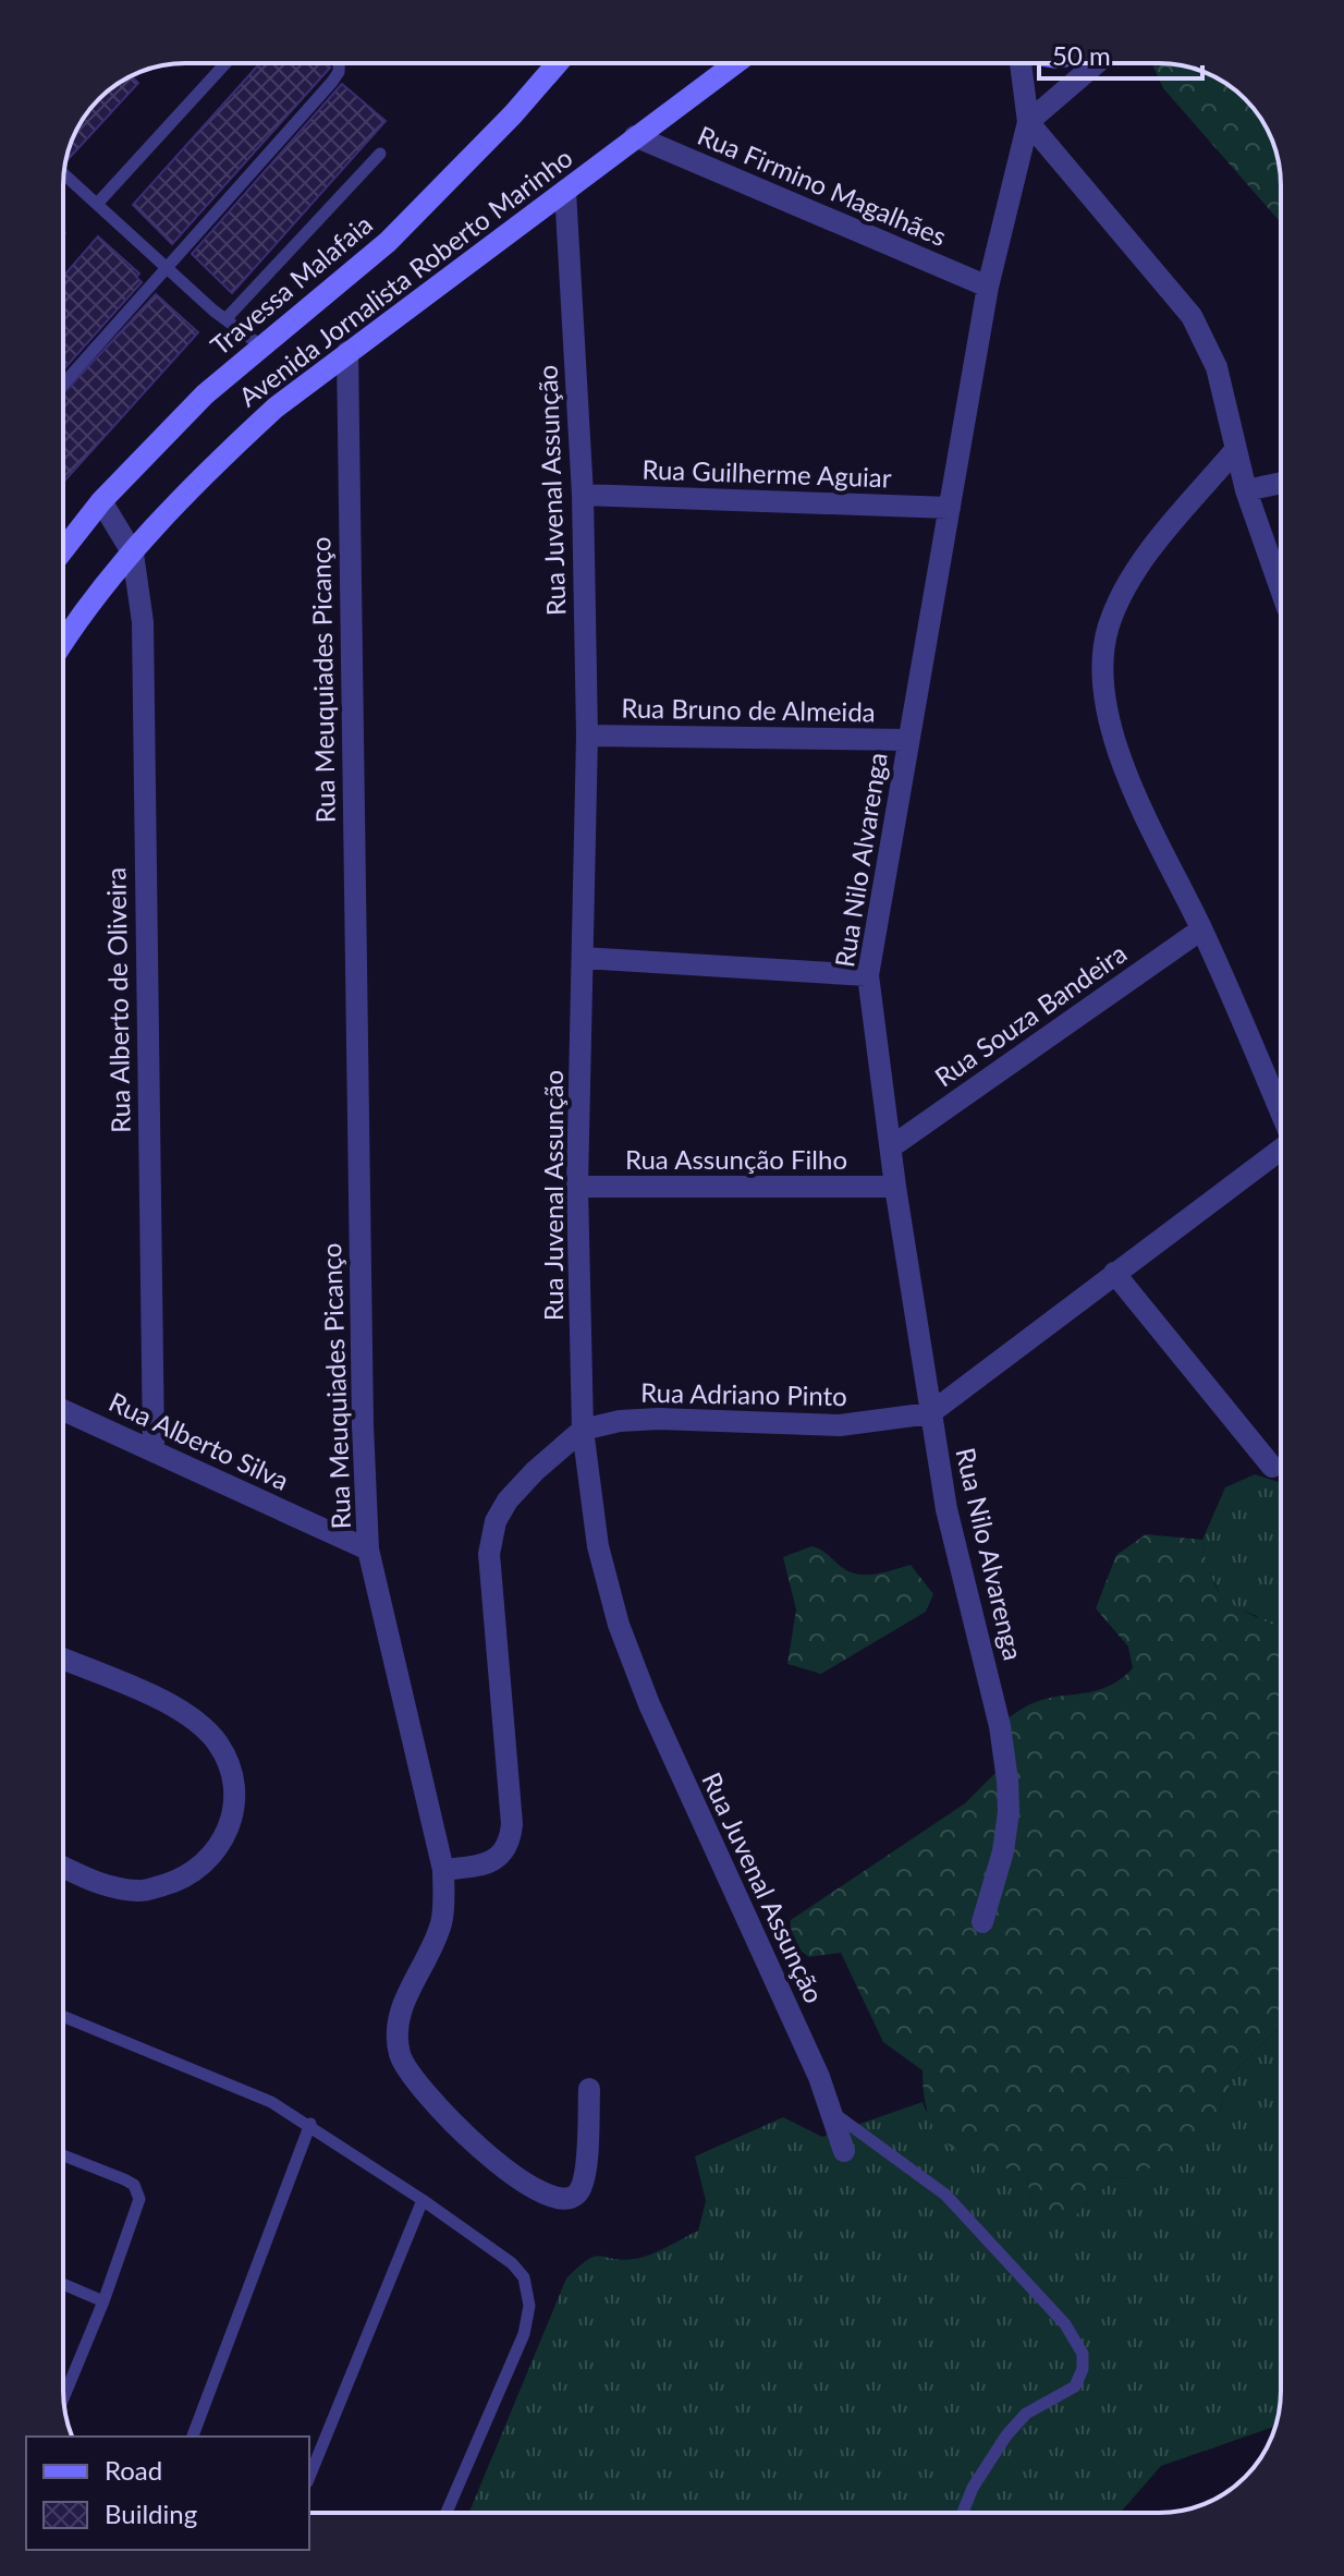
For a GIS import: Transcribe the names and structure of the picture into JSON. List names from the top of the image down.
{
  "streets": {
    "main road": ["Avenida Jornalista Roberto Marinho", "Travessa Malafaia"],
    "street": [
      "Rua Firmino Magalhães",
      "Rua Guilherme Aguiar",
      "Rua Juvenal Assunção",
      "Rua Meuquiades Picanço",
      "Rua Bruno de Almeida",
      "Rua Nilo Alvarenga",
      "Rua Alberto de Oliveira",
      "Rua Souza Bandeira",
      "Rua Assunção Filho",
      "Rua Adriano Pinto",
      "Rua Alberto Silva"
    ]
  },
  "crossings": [
    ["Rua Firmino Magalhães", "Avenida Jornalista Roberto Marinho"],
    ["Rua Firmino Magalhães", "Rua Nilo Alvarenga"],
    ["Avenida Jornalista Roberto Marinho", "Rua Juvenal Assunção"],
    ["Avenida Jornalista Roberto Marinho", "Rua Meuquiades Picanço"],
    ["Avenida Jornalista Roberto Marinho", "Rua Alberto de Oliveira"],
    ["Rua Guilherme Aguiar", "Rua Juvenal Assunção"],
    ["Rua Guilherme Aguiar", "Rua Nilo Alvarenga"],
    ["Rua Juvenal Assunção", "Rua Bruno de Almeida"],
    ["Rua Juvenal Assunção", "Rua Assunção Filho"],
    ["Rua Juvenal Assunção", "Rua Adriano Pinto"],
    ["Rua Meuquiades Picanço", "Rua Adriano Pinto"],
    ["Rua Meuquiades Picanço", "Rua Alberto Silva"],
    ["Rua Bruno de Almeida", "Rua Nilo Alvarenga"],
    ["Rua Nilo Alvarenga", "Rua Souza Bandeira"],
    ["Rua Nilo Alvarenga", "Rua Assunção Filho"],
    ["Rua Nilo Alvarenga", "Rua Adriano Pinto"],
    ["Rua Alberto de Oliveira", "Rua Alberto Silva"]
  ],
  "legend": ["Road", "Building"],
  "scale_bar": "50 m"
}
